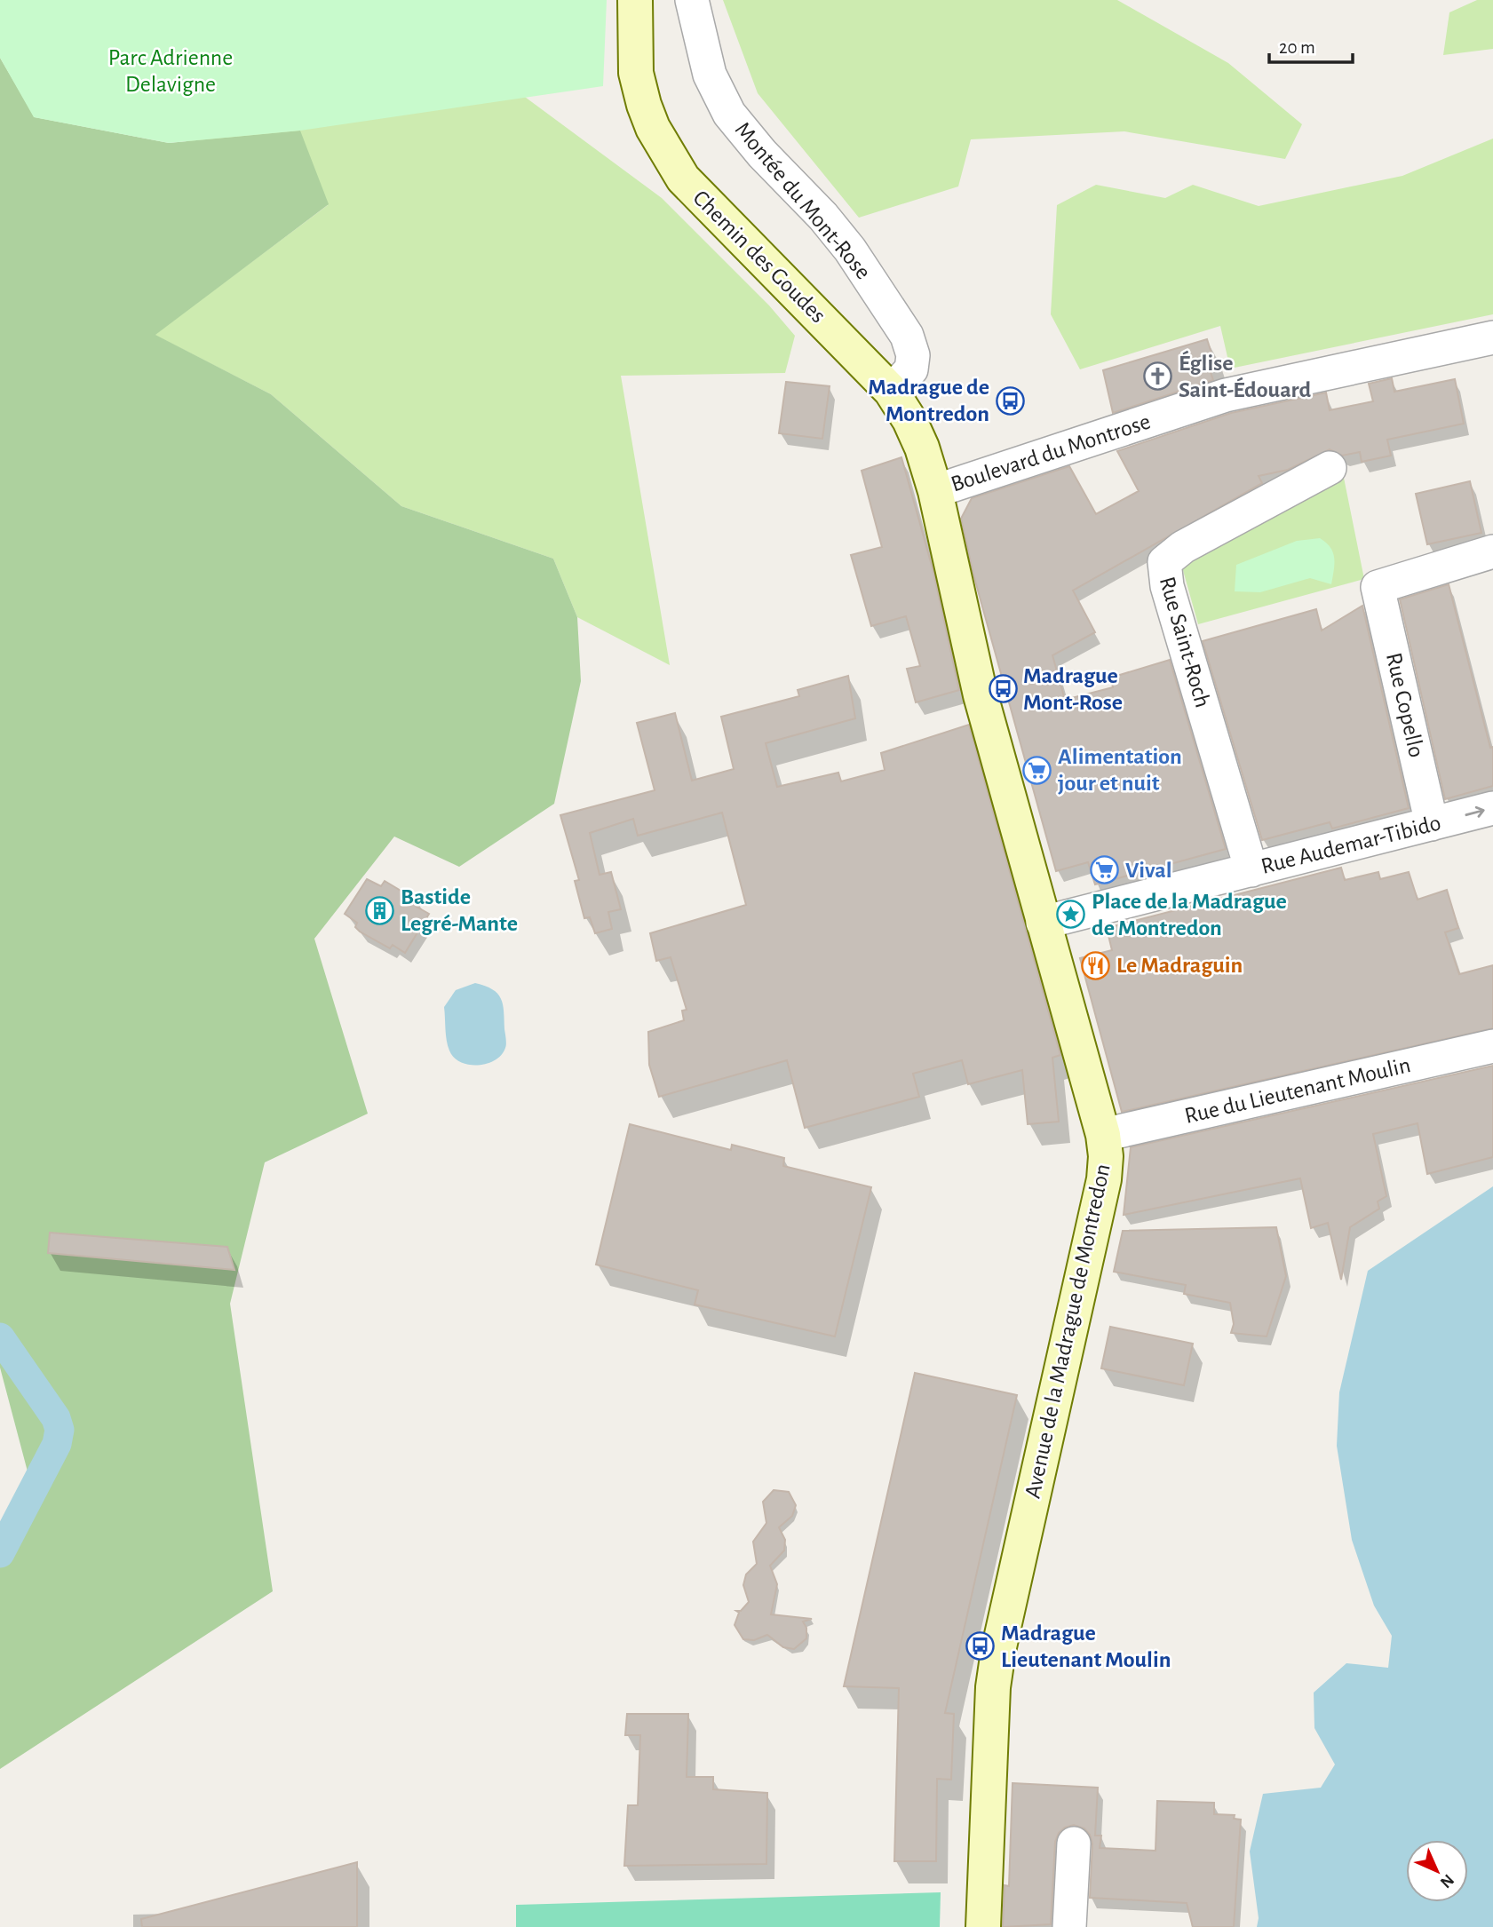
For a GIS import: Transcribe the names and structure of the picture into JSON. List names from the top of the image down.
{
  "streets": {
    "street": [
      "Montée du Mont-Rose",
      "Chemin des Goudes",
      "Boulevard du Montrose",
      "Rue Saint-Roch",
      "Rue Copello",
      "Rue Audemar-Tibido",
      "Rue du Lieutenant Moulin",
      "Avenue de la Madrague de Montredon"
    ]
  },
  "crossings": [
    ["Montée du Mont-Rose", "Chemin des Goudes"],
    ["Chemin des Goudes", "Boulevard du Montrose"],
    ["Chemin des Goudes", "Avenue de la Madrague de Montredon"],
    ["Boulevard du Montrose", "Avenue de la Madrague de Montredon"],
    ["Rue Saint-Roch", "Rue Audemar-Tibido"],
    ["Rue Copello", "Rue Audemar-Tibido"],
    ["Rue Audemar-Tibido", "Avenue de la Madrague de Montredon"],
    ["Rue du Lieutenant Moulin", "Avenue de la Madrague de Montredon"]
  ],
  "parks": ["Parc Adrienne Delavigne"],
  "places": {
    "church": ["Église Saint-Édouard"],
    "bus stop": ["Madrague de Montredon", "Madrague Mont-Rose", "Madrague Lieutenant Moulin"],
    "supermarket": ["Alimentation jour et nuit", "Vival"],
    "building": ["Bastide Legré-Mante"],
    "place": ["Place de la Madrague de Montredon"],
    "restaurant": ["Le Madraguin"]
  },
  "scale_bar": "20 m",
  "north": "bottom right"
}
